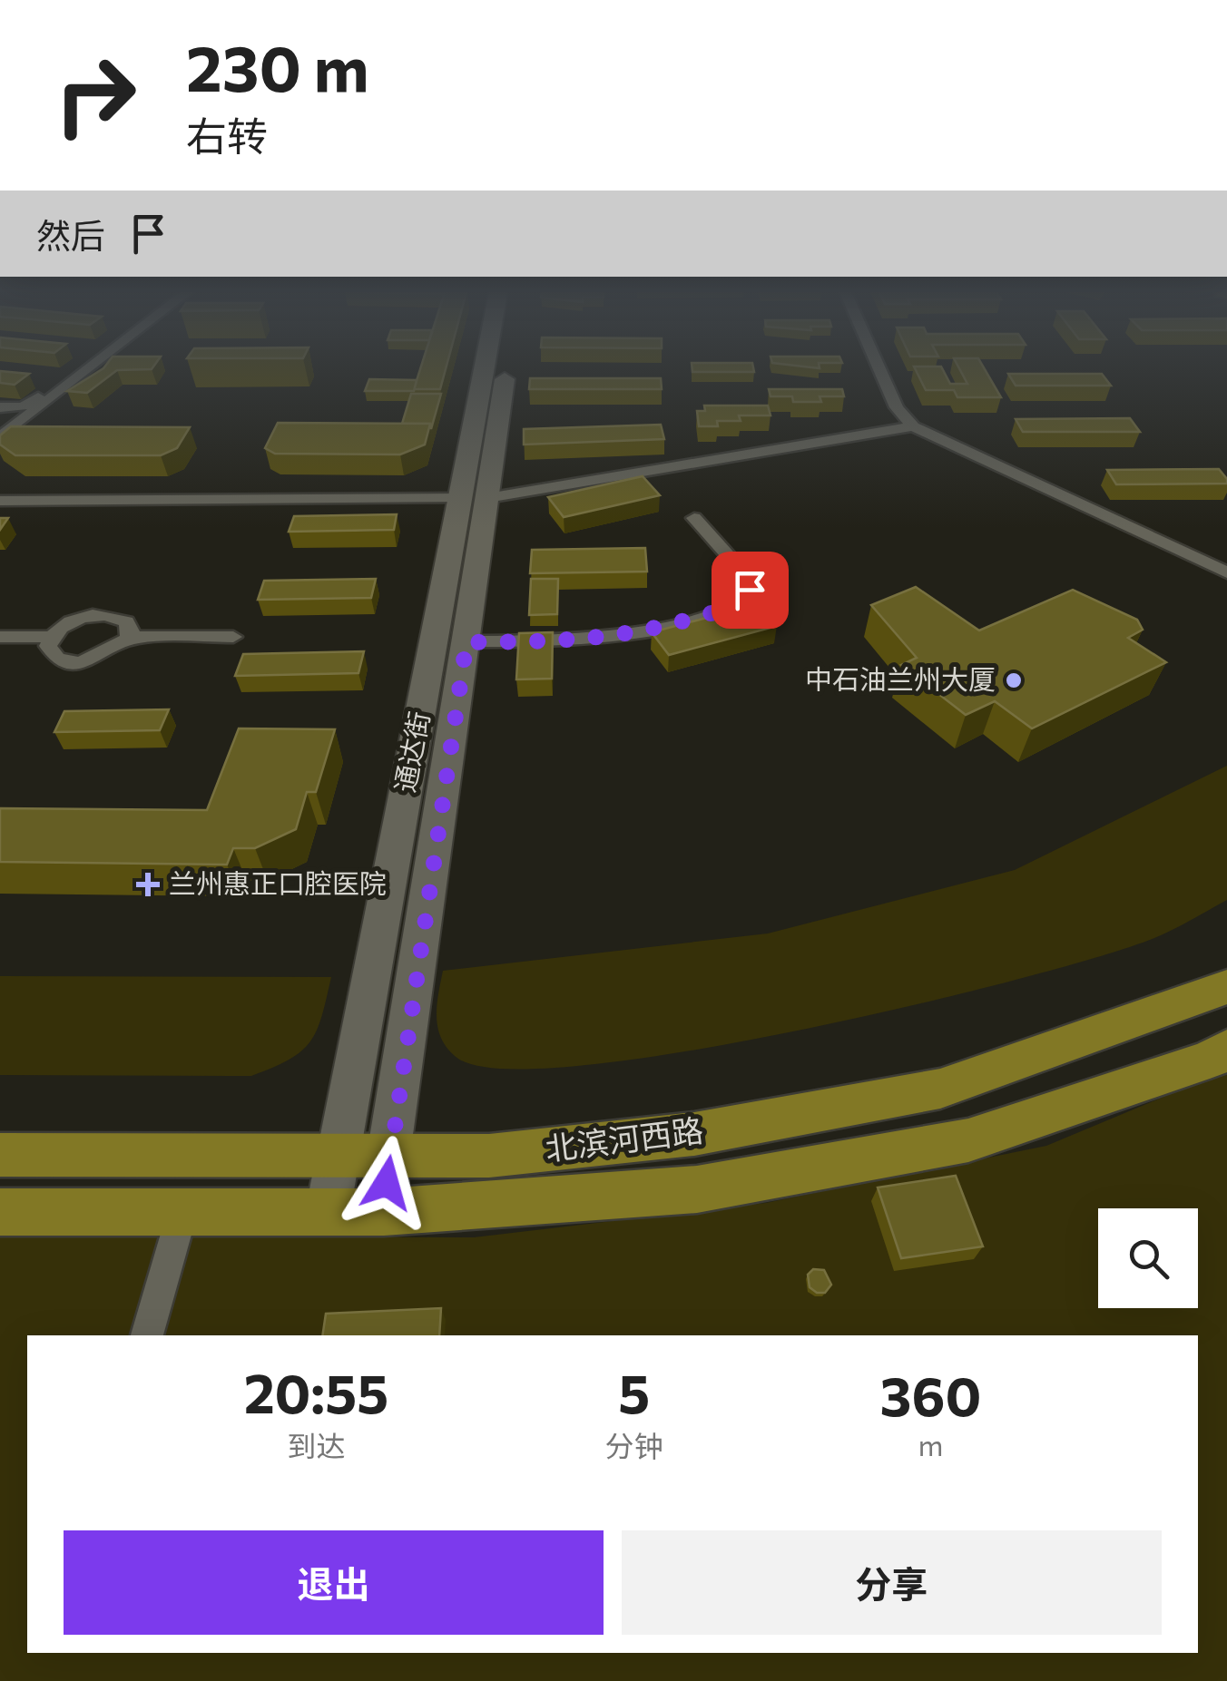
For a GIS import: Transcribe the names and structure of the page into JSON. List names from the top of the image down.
{
  "streets": {
    "main road": ["通达街", "北滨河西路"]
  },
  "crossings": [
    ["通达街", "北滨河西路"]
  ],
  "places": {
    "other": ["中石油兰州大厦"],
    "health": ["兰州惠正口腔医院"]
  },
  "page": {
    "turn": ["230 m", "右转"],
    "then": "然后",
    "eta": [
      "20:55",
      "到达",
      "5",
      "分钟",
      "360",
      "m"
    ],
    "buttons": ["退出", "分享"]
  }
}
